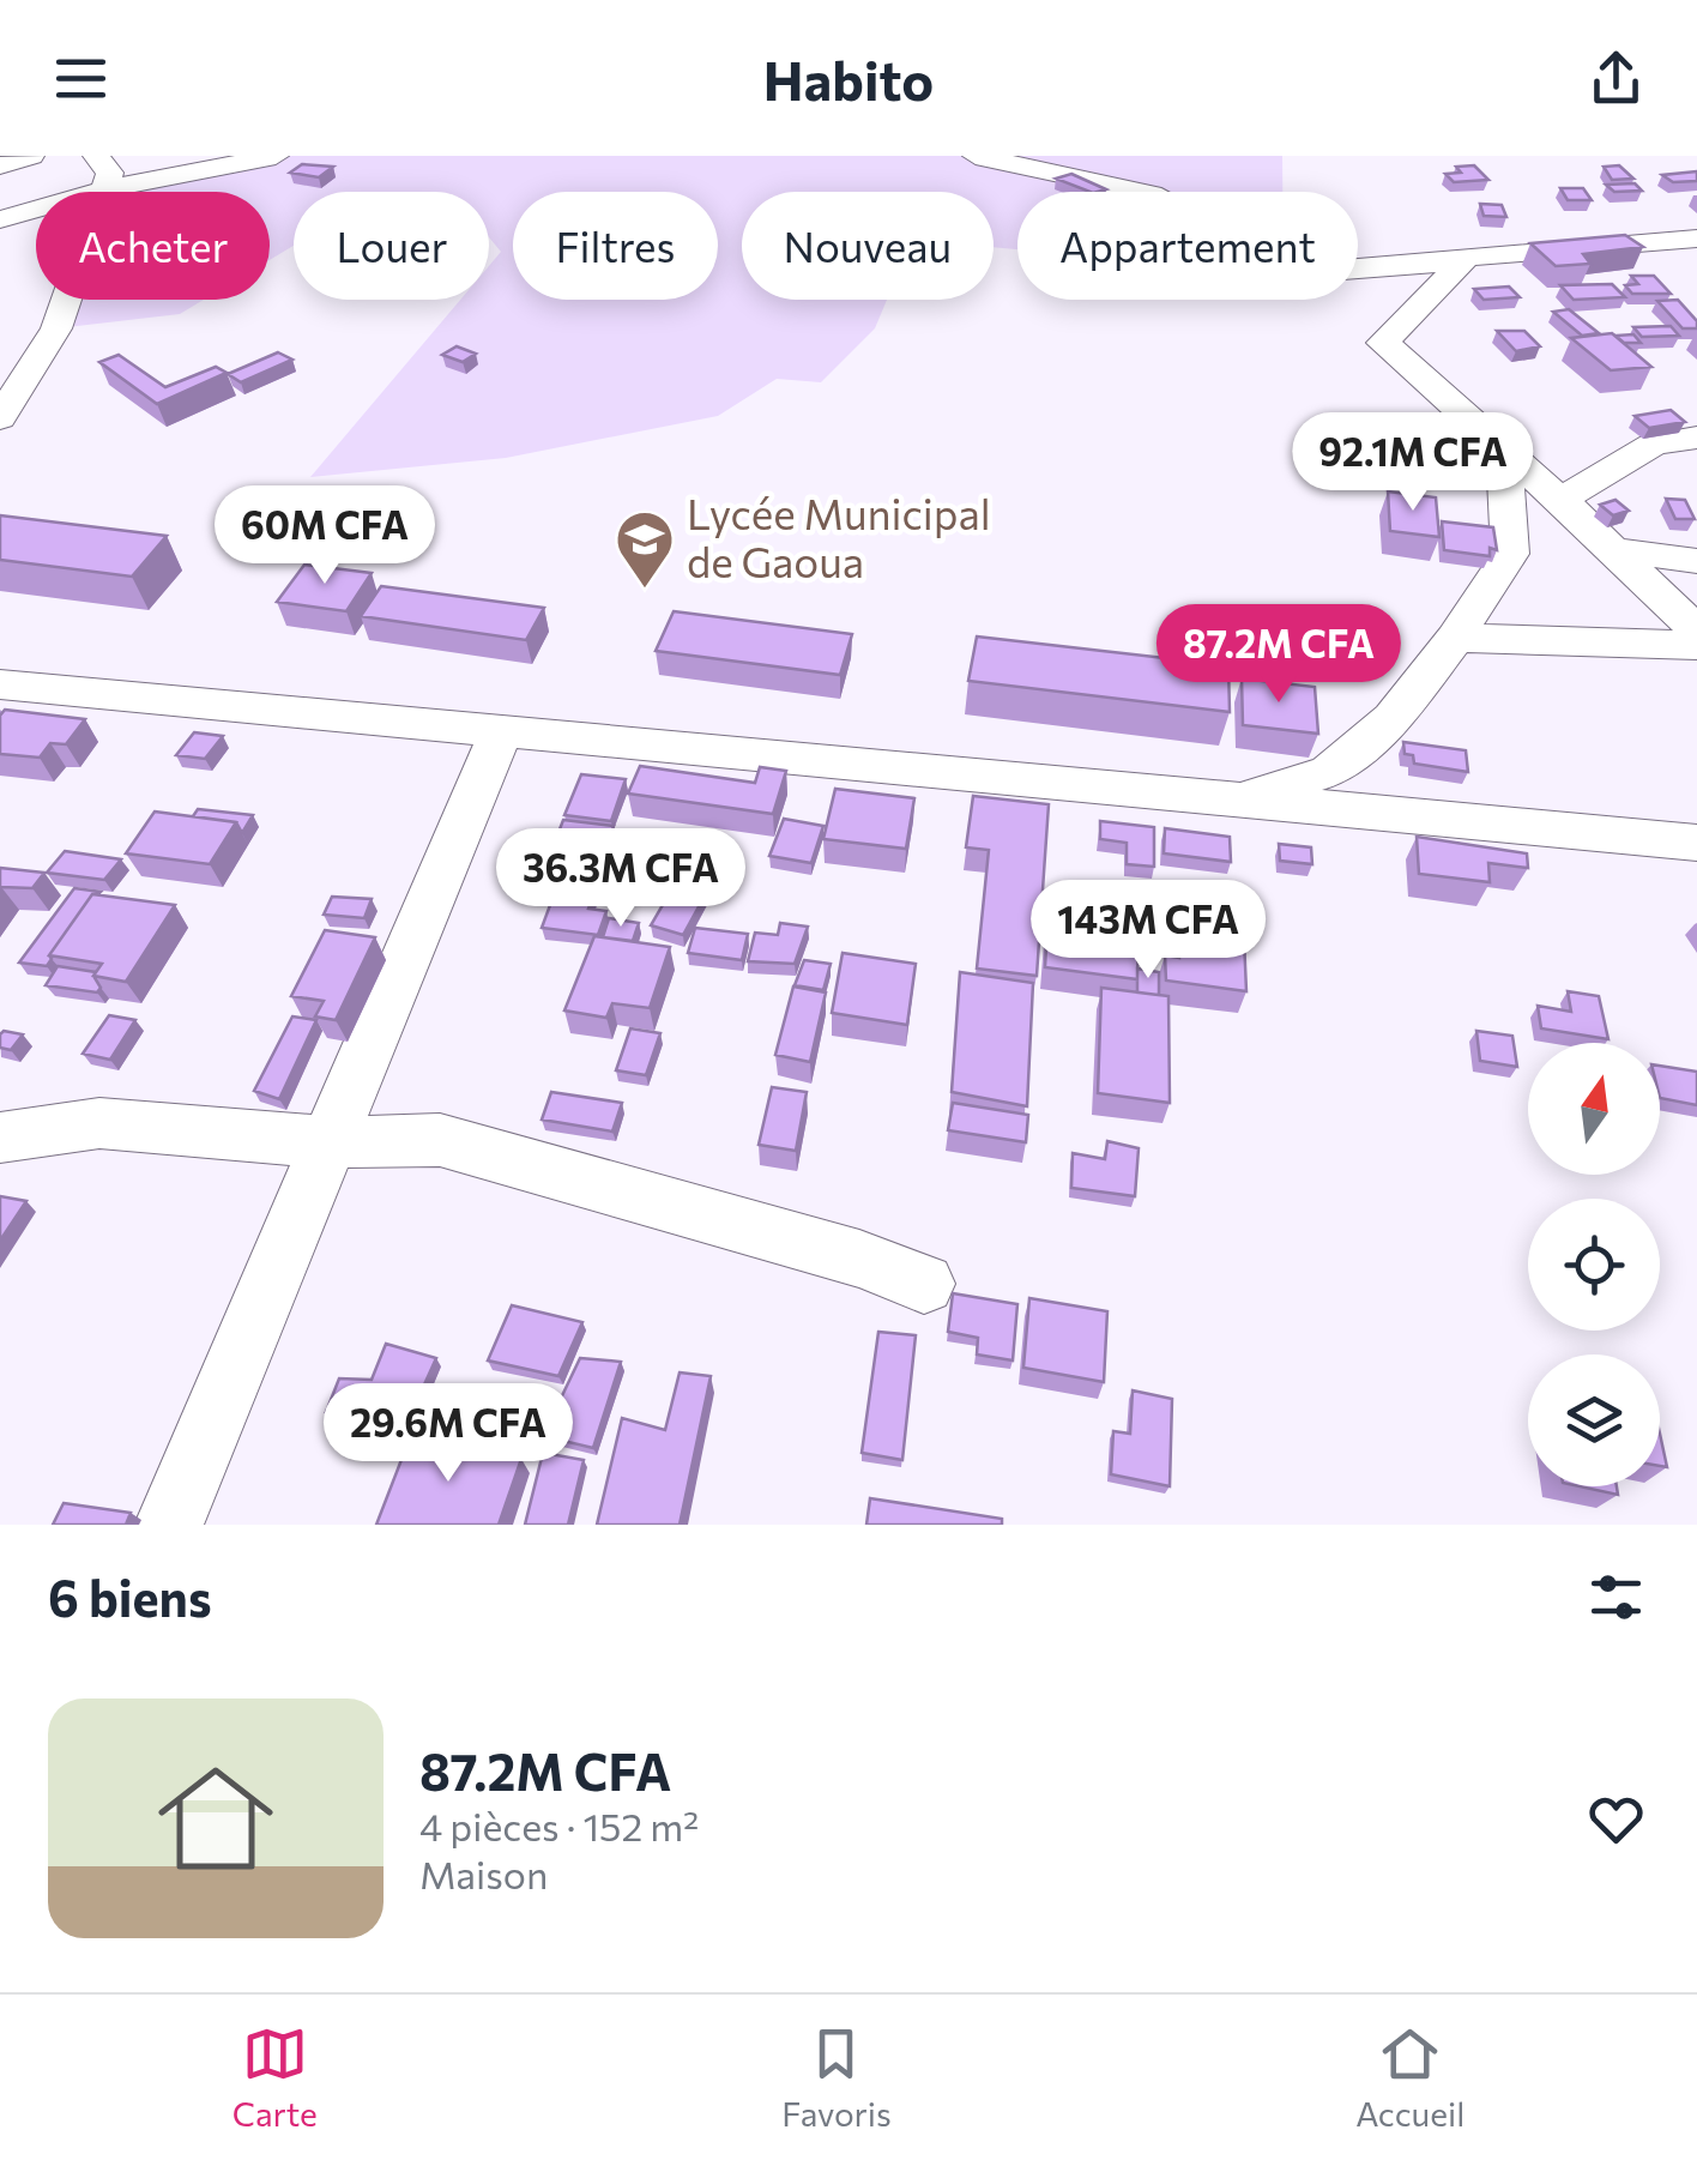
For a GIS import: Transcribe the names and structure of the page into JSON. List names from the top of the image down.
{
  "places": {
    "school or university": ["Lycée Municipal de Gaoua"]
  },
  "north": "top",
  "page": {
    "header": "Habito",
    "chip": [
      "Acheter",
      "Louer",
      "Filtres",
      "Nouveau",
      "Appartement"
    ],
    "price": [
      "92.1M CFA",
      "60M CFA",
      "87.2M CFA",
      "36.3M CFA",
      "143M CFA",
      "29.6M CFA"
    ],
    "heading": "6 biens",
    "list": [
      {
        "name": "87.2M CFA",
        "note": "4 pièces · 152 m² · Maison"
      }
    ],
    "tabs": ["Carte", "Favoris", "Accueil"]
  }
}
